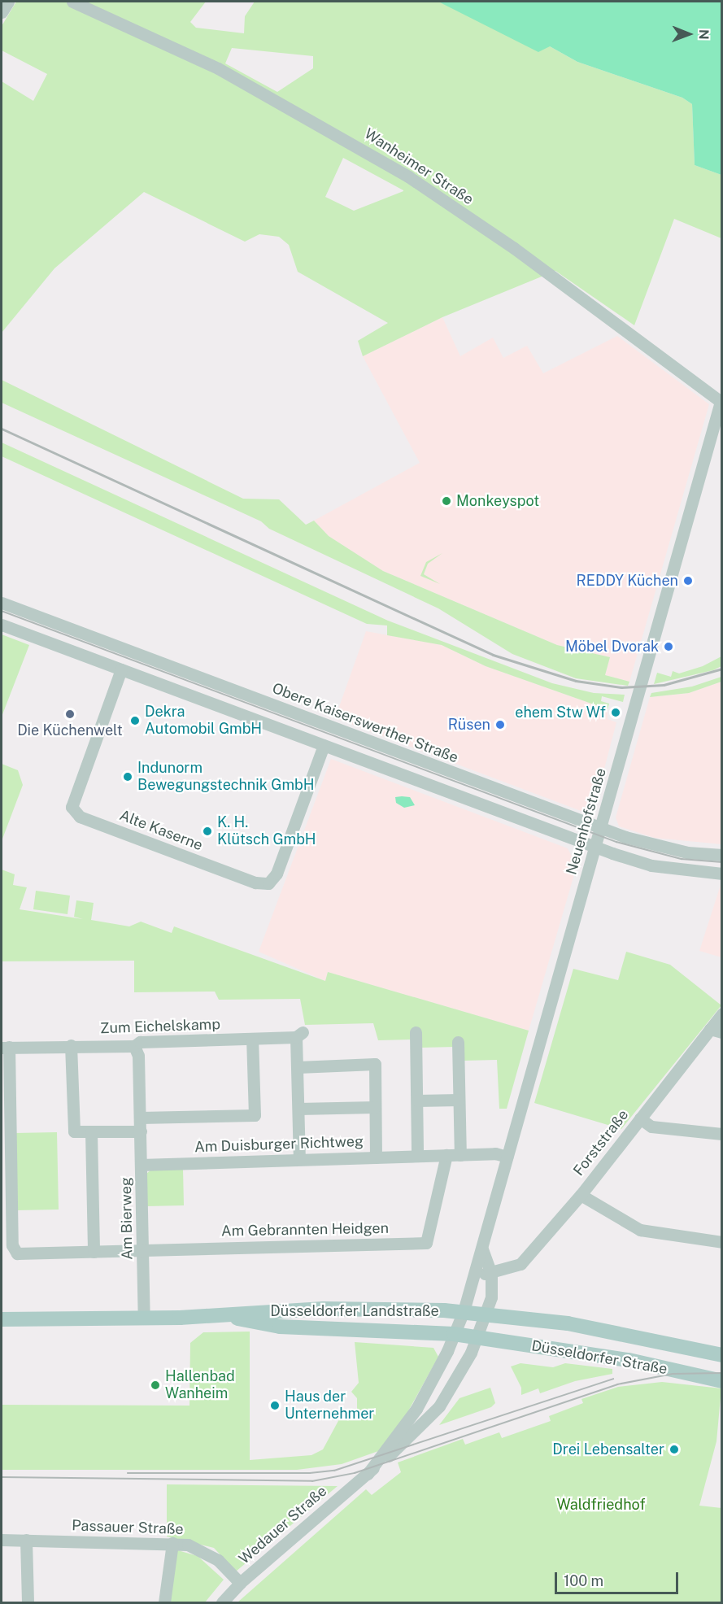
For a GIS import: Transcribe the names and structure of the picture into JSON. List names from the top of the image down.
{
  "streets": {
    "main road": ["Düsseldorfer Landstraße", "Düsseldorfer Straße"],
    "street": [
      "Wanheimer Straße",
      "Obere Kaiserswerther Straße",
      "Neuenhofstraße",
      "Alte Kaserne",
      "Zum Eichelskamp",
      "Forststraße",
      "Am Duisburger Richtweg",
      "Am Bierweg",
      "Am Gebrannten Heidgen",
      "Wedauer Straße",
      "Passauer Straße"
    ]
  },
  "crossings": [
    ["Wanheimer Straße", "Neuenhofstraße"],
    ["Obere Kaiserswerther Straße", "Neuenhofstraße"],
    ["Neuenhofstraße", "Am Duisburger Richtweg"],
    ["Neuenhofstraße", "Düsseldorfer Landstraße"],
    ["Neuenhofstraße", "Wedauer Straße"],
    ["Zum Eichelskamp", "Am Duisburger Richtweg"],
    ["Zum Eichelskamp", "Am Bierweg"],
    ["Zum Eichelskamp", "Am Gebrannten Heidgen"],
    ["Am Duisburger Richtweg", "Am Bierweg"],
    ["Am Duisburger Richtweg", "Am Gebrannten Heidgen"],
    ["Am Bierweg", "Am Gebrannten Heidgen"],
    ["Am Bierweg", "Düsseldorfer Landstraße"],
    ["Düsseldorfer Landstraße", "Düsseldorfer Straße"],
    ["Düsseldorfer Landstraße", "Wedauer Straße"],
    ["Düsseldorfer Straße", "Wedauer Straße"],
    ["Wedauer Straße", "Passauer Straße"]
  ],
  "parks": ["Waldfriedhof"],
  "places": [
    "Monkeyspot",
    "REDDY Küchen",
    "Möbel Dvorak",
    "ehem Stw Wf",
    "Die Küchenwelt",
    "Dekra Automobil GmbH",
    "Rüsen",
    "Indunorm Bewegungstechnik GmbH",
    "K. H. Klütsch GmbH",
    "Hallenbad Wanheim",
    "Haus der Unternehmer",
    "Drei Lebensalter"
  ],
  "scale_bar": "100 m",
  "north": "right"
}
